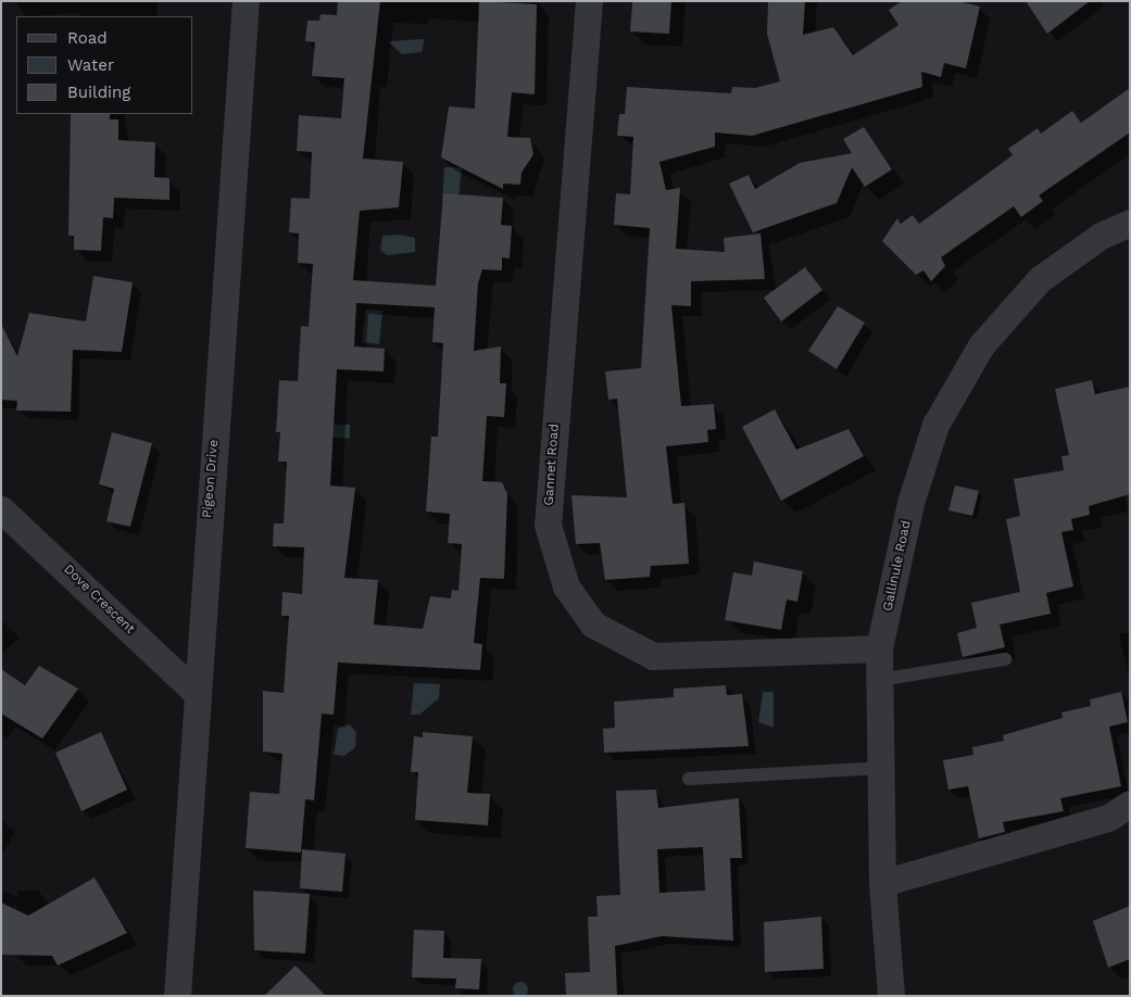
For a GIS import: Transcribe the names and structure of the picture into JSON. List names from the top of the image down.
{
  "streets": {
    "street": [
      "Gannet Road",
      "Pigeon Drive",
      "Gallinule Road",
      "Dove Crescent"
    ]
  },
  "crossings": [
    ["Gannet Road", "Gallinule Road"],
    ["Pigeon Drive", "Dove Crescent"]
  ],
  "legend": ["Road", "Water", "Building"]
}
